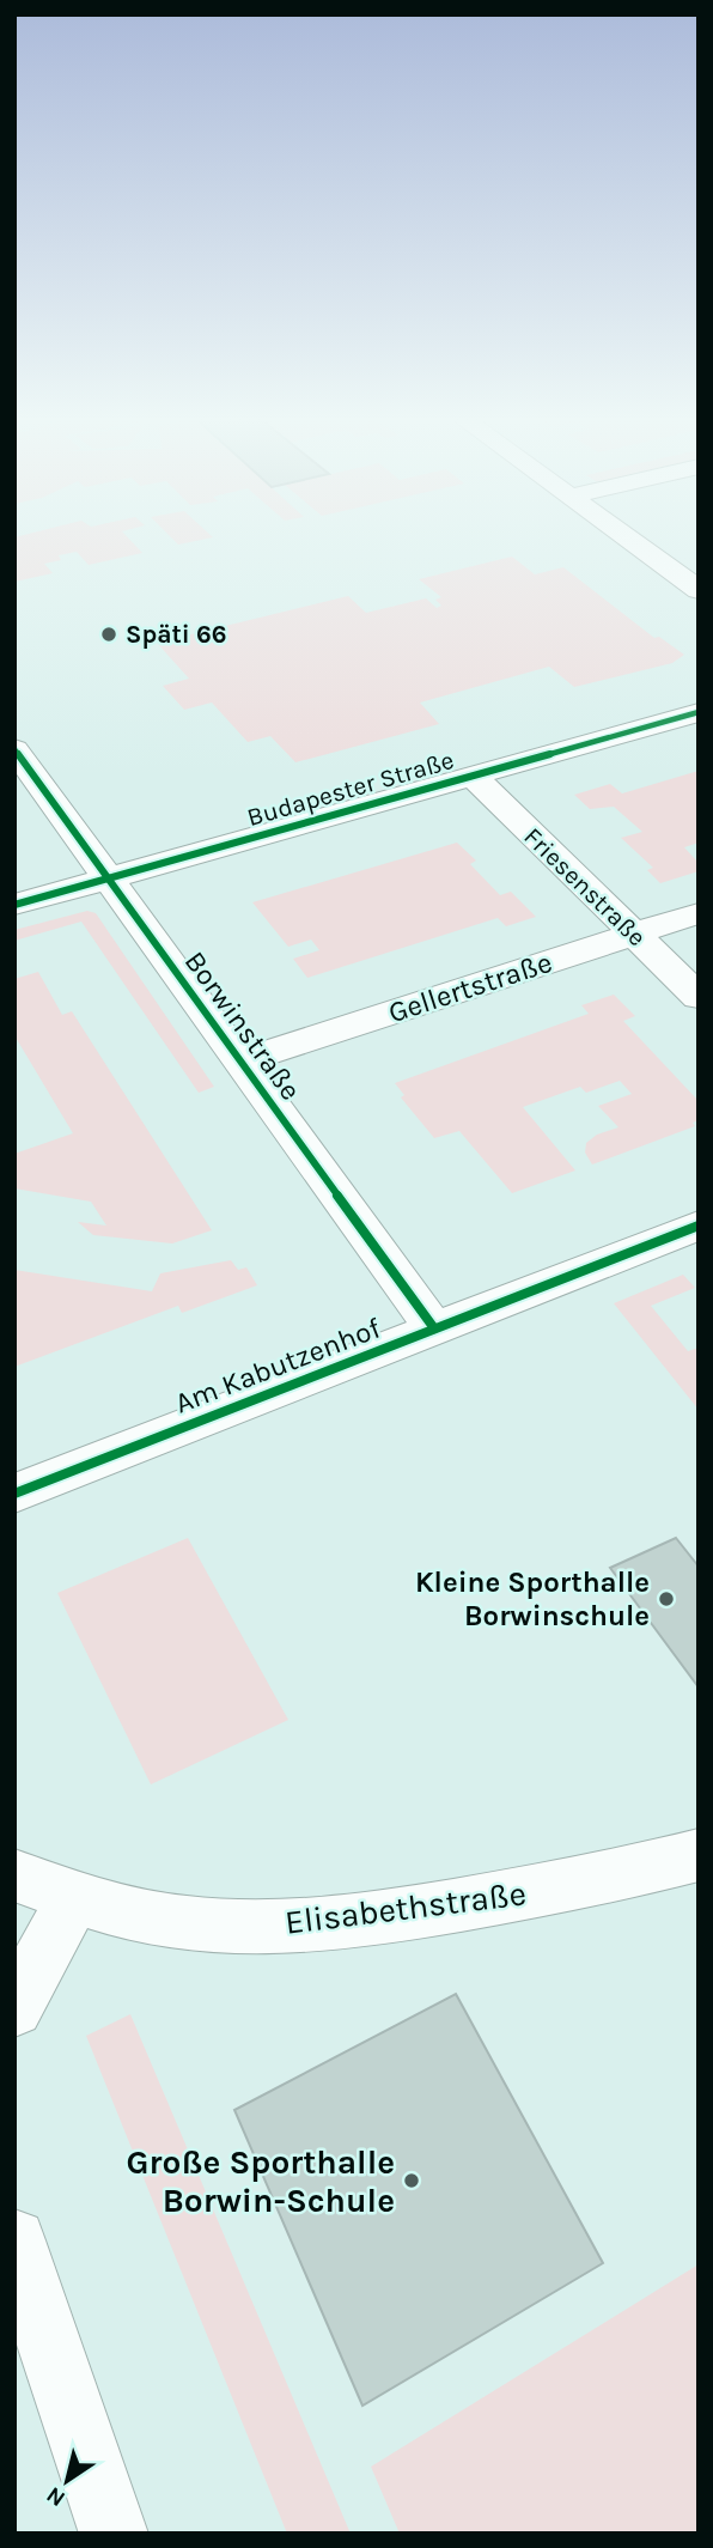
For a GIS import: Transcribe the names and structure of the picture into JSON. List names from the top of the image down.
{
  "streets": {
    "street": [
      "Budapester Straße",
      "Friesenstraße",
      "Gellertstraße",
      "Borwinstraße",
      "Am Kabutzenhof",
      "Elisabethstraße"
    ]
  },
  "crossings": [
    ["Budapester Straße", "Friesenstraße"],
    ["Budapester Straße", "Borwinstraße"],
    ["Friesenstraße", "Gellertstraße"],
    ["Gellertstraße", "Borwinstraße"],
    ["Borwinstraße", "Am Kabutzenhof"]
  ],
  "places": ["Späti 66", "Kleine Sporthalle Borwinschule", "Große Sporthalle Borwin-Schule"],
  "north": "bottom left"
}
